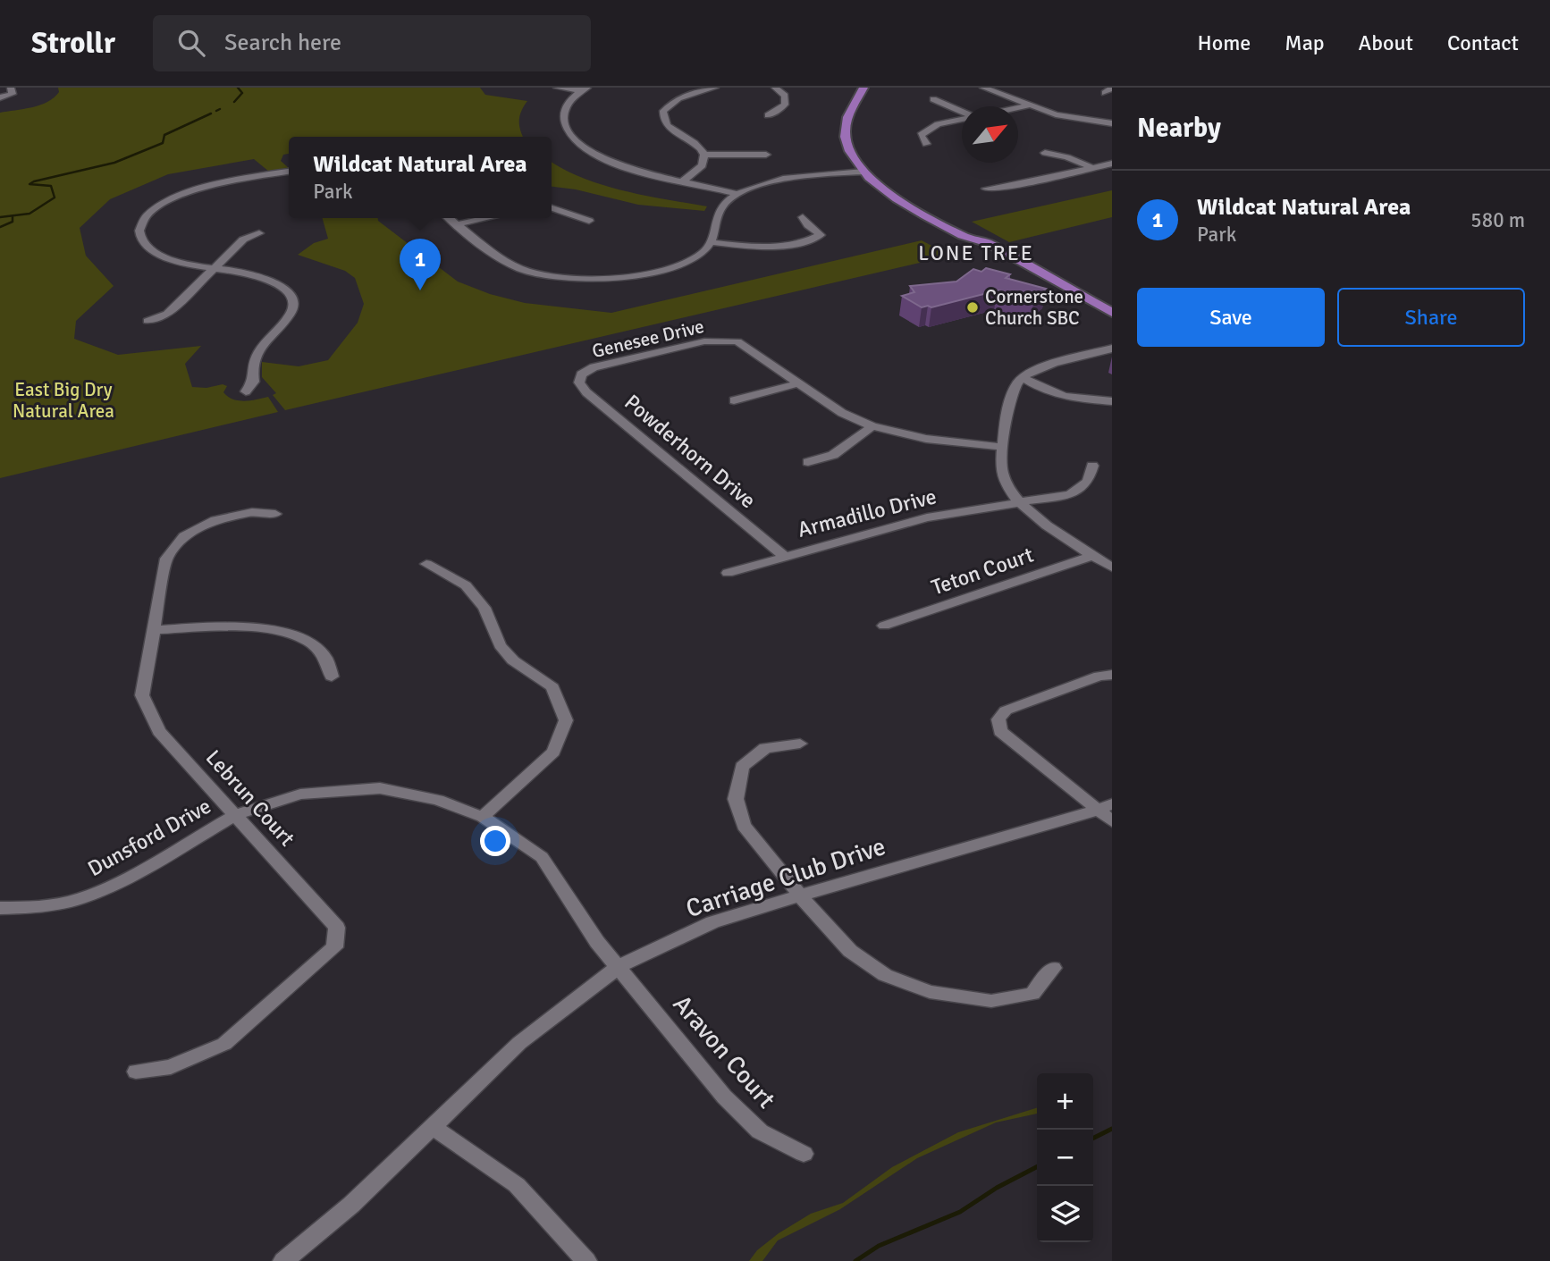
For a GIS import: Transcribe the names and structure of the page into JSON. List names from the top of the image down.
{
  "streets": {
    "street": [
      "Genesee Drive",
      "Powderhorn Drive",
      "Armadillo Drive",
      "Teton Court",
      "Lebrun Court",
      "Dunsford Drive",
      "Carriage Club Drive",
      "Aravon Court"
    ]
  },
  "crossings": [
    ["Genesee Drive", "Powderhorn Drive"],
    ["Powderhorn Drive", "Armadillo Drive"],
    ["Lebrun Court", "Dunsford Drive"],
    ["Dunsford Drive", "Carriage Club Drive"],
    ["Dunsford Drive", "Aravon Court"],
    ["Carriage Club Drive", "Aravon Court"]
  ],
  "districts": ["LONE TREE"],
  "parks": ["East Big Dry Natural Area"],
  "places": ["Cornerstone Church SBC"],
  "north": "top right",
  "page": {
    "header": "Strollr",
    "search": "Search here",
    "nav": [
      "Home",
      "Map",
      "About",
      "Contact"
    ],
    "heading": "Nearby",
    "popup": ["Wildcat Natural Area", "Park"],
    "list": [
      {
        "mark": "1",
        "name": "Wildcat Natural Area",
        "note": "Park",
        "value": "580 m"
      }
    ],
    "pins": "1",
    "buttons": ["Save", "Share"],
    "map_buttons": ["+", "−"]
  }
}
